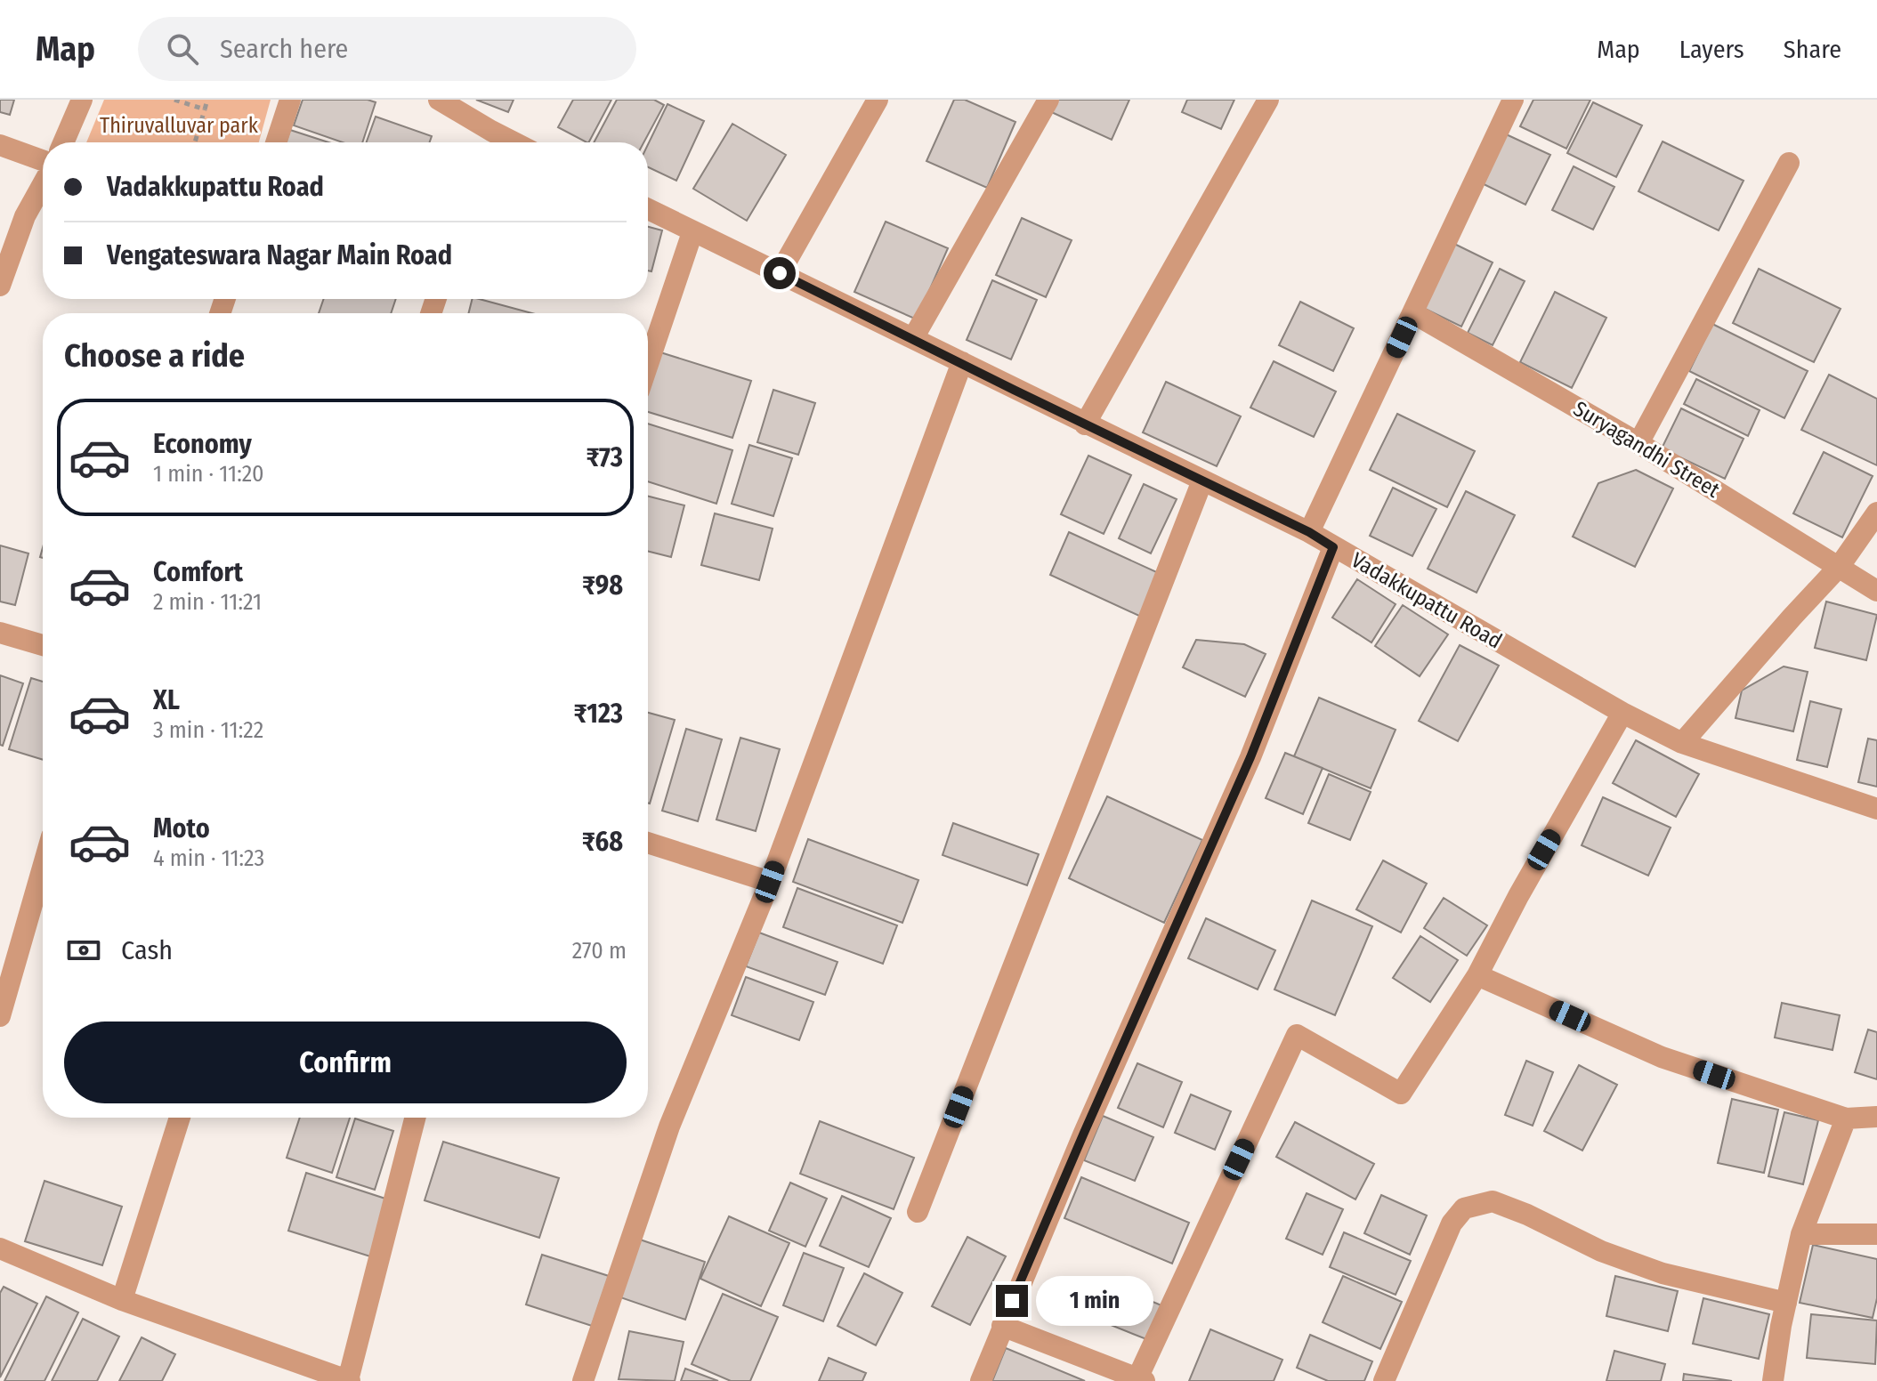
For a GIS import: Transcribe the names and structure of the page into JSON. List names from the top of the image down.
{
  "streets": {
    "street": ["Suryagandhi Street", "Vadakkupattu Road"]
  },
  "parks": ["Thiruvalluvar park"],
  "page": {
    "header": "Map",
    "search": "Search here",
    "nav": ["Map", "Layers", "Share"],
    "banner": ["Vadakkupattu Road", "Vengateswara Nagar Main Road"],
    "heading": "Choose a ride",
    "list": [
      {
        "name": "Economy",
        "note": "1 min · 11:20",
        "value": "₹73"
      },
      {
        "name": "Comfort",
        "note": "2 min · 11:21",
        "value": "₹98"
      },
      {
        "name": "XL",
        "note": "3 min · 11:22",
        "value": "₹123"
      },
      {
        "name": "Moto",
        "note": "4 min · 11:23",
        "value": "₹68"
      }
    ],
    "pay": ["Cash", "270 m"],
    "buttons": "Confirm",
    "bubble": "1 min"
  }
}
